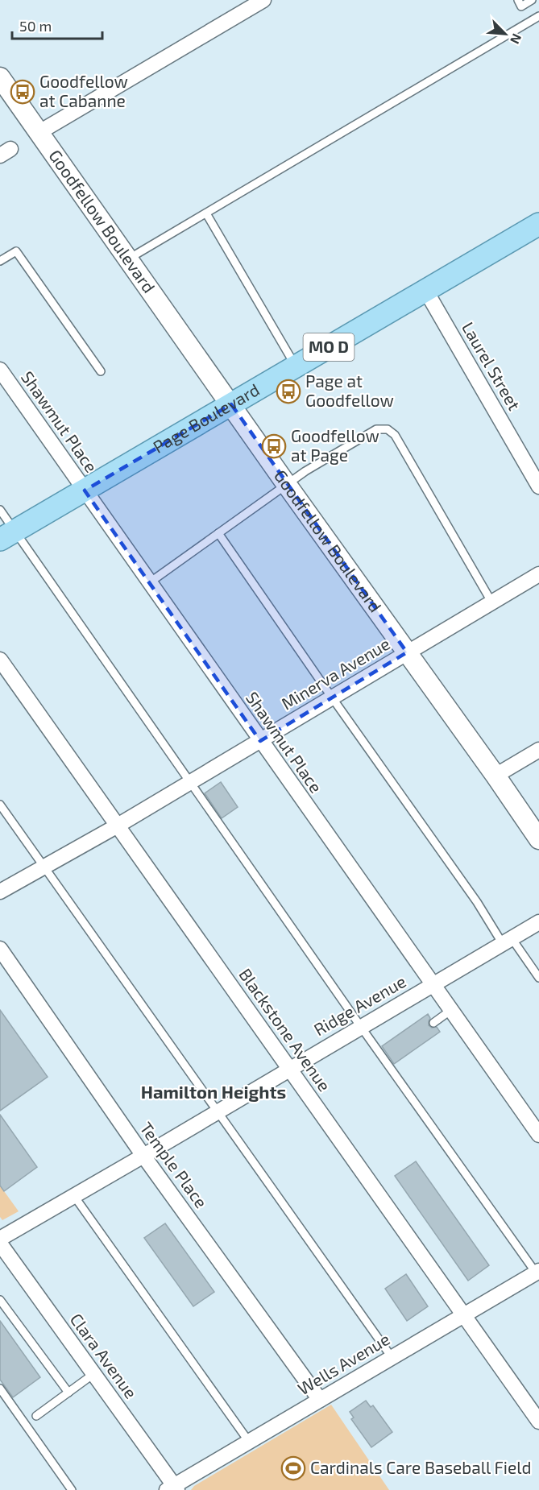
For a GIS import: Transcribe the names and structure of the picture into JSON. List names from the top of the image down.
{
  "streets": {
    "main road": ["Goodfellow Boulevard", "MO D", "Page Boulevard"],
    "street": [
      "Laurel Street",
      "Shawmut Place",
      "Minerva Avenue",
      "Ridge Avenue",
      "Blackstone Avenue",
      "Temple Place",
      "Clara Avenue",
      "Wells Avenue"
    ]
  },
  "crossings": [
    ["Goodfellow Boulevard", "Page Boulevard"],
    ["Goodfellow Boulevard", "Minerva Avenue"],
    ["Laurel Street", "Page Boulevard"],
    ["Page Boulevard", "Shawmut Place"],
    ["Shawmut Place", "Minerva Avenue"],
    ["Shawmut Place", "Ridge Avenue"],
    ["Minerva Avenue", "Blackstone Avenue"],
    ["Ridge Avenue", "Blackstone Avenue"],
    ["Ridge Avenue", "Temple Place"],
    ["Blackstone Avenue", "Wells Avenue"],
    ["Temple Place", "Wells Avenue"],
    ["Clara Avenue", "Wells Avenue"]
  ],
  "districts": ["Hamilton Heights"],
  "places": {
    "bus stop": ["Goodfellow at Cabanne", "Page at Goodfellow", "Goodfellow at Page"],
    "sports": ["Cardinals Care Baseball Field"]
  },
  "scale_bar": "50 m",
  "north": "bottom right"
}
